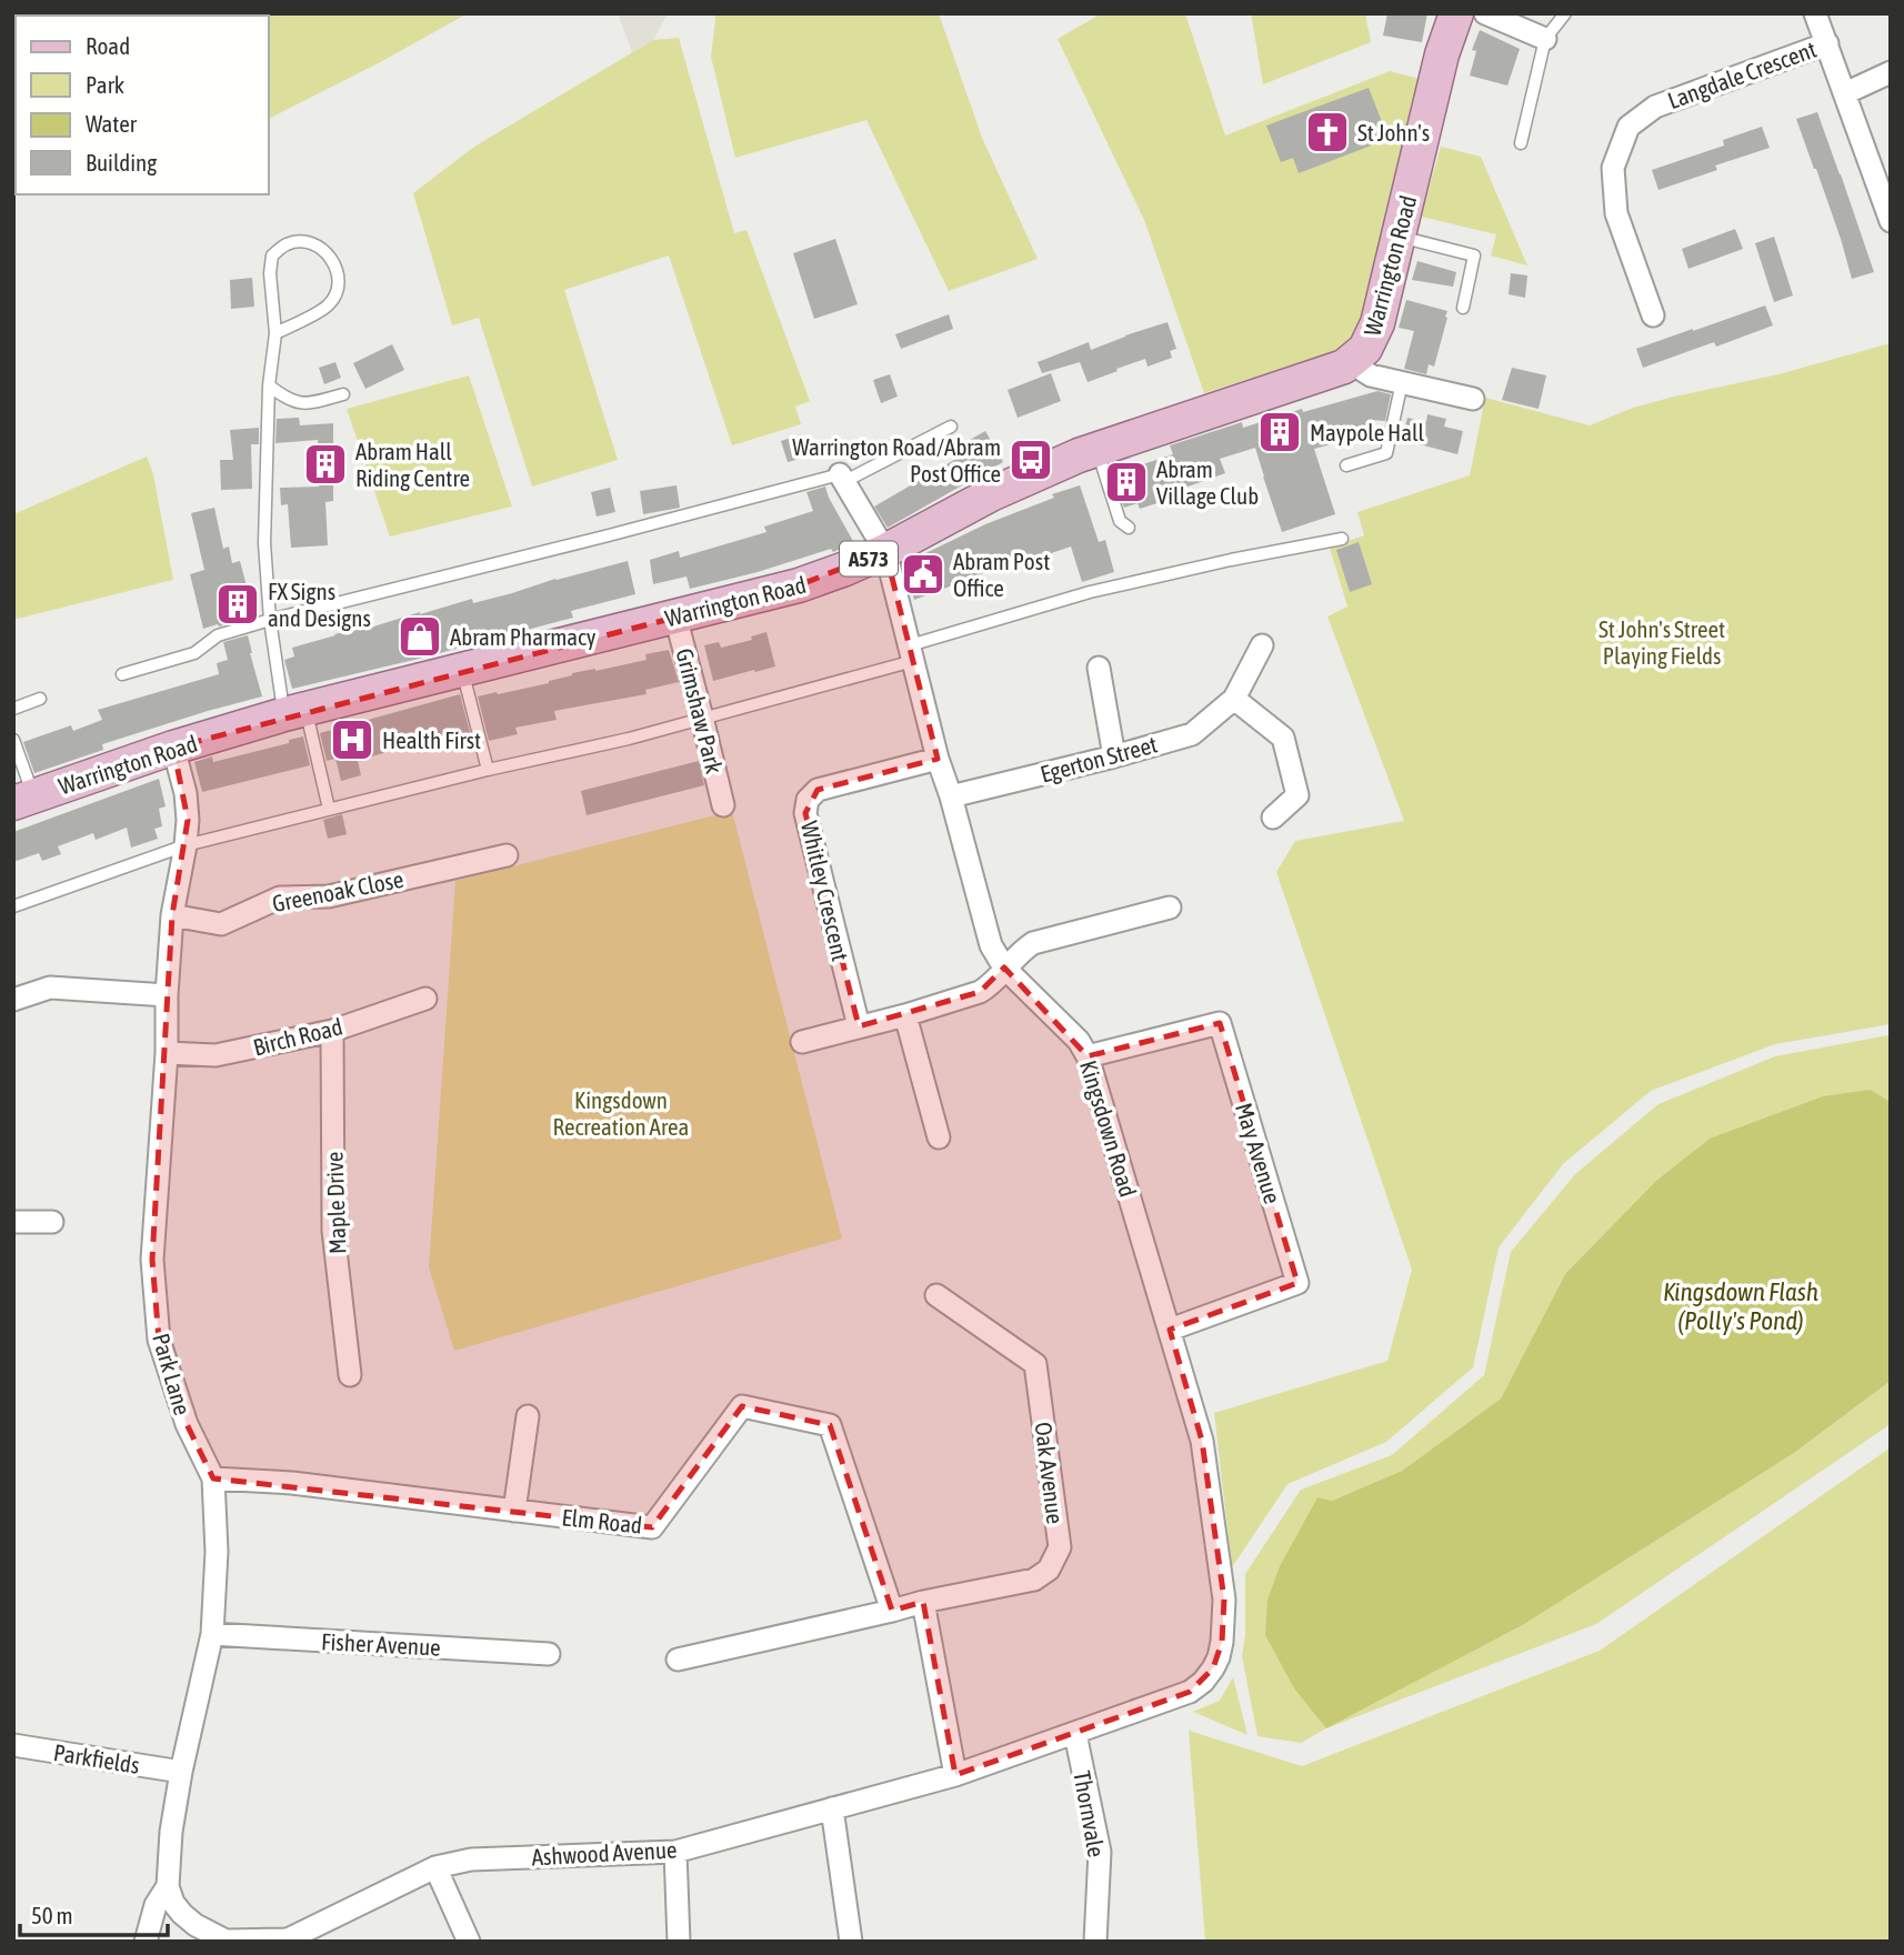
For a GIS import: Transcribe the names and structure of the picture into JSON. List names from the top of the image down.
{
  "streets": {
    "main road": ["Warrington Road", "A573"],
    "street": [
      "Langdale Crescent",
      "Grimshaw Park",
      "Egerton Street",
      "Greenoak Close",
      "Whitley Crescent",
      "Birch Road",
      "Kingsdown Road",
      "May Avenue",
      "Maple Drive",
      "Park Lane",
      "Oak Avenue",
      "Elm Road",
      "Fisher Avenue",
      "Parkfields",
      "Thornvale",
      "Ashwood Avenue"
    ]
  },
  "crossings": [
    ["Warrington Road", "Grimshaw Park"],
    ["Warrington Road", "Kingsdown Road"],
    ["Warrington Road", "Park Lane"],
    ["Egerton Street", "Kingsdown Road"],
    ["Greenoak Close", "Park Lane"],
    ["Whitley Crescent", "Kingsdown Road"],
    ["Birch Road", "Maple Drive"],
    ["Birch Road", "Park Lane"],
    ["Kingsdown Road", "May Avenue"],
    ["Kingsdown Road", "Ashwood Avenue"],
    ["Park Lane", "Elm Road"],
    ["Park Lane", "Fisher Avenue"],
    ["Park Lane", "Parkfields"],
    ["Park Lane", "Ashwood Avenue"],
    ["Oak Avenue", "Elm Road"],
    ["Thornvale", "Ashwood Avenue"]
  ],
  "water": ["Kingsdown Flash (Polly's Pond)"],
  "parks": ["St John's Street Playing Fields", "Kingsdown Recreation Area"],
  "places": {
    "church": ["St John's"],
    "building": [
      "Maypole Hall",
      "Abram Hall Riding Centre",
      "Abram Village Club",
      "FX Signs and Designs"
    ],
    "bus stop": ["Warrington Road/Abram Post Office"],
    "public building": ["Abram Post Office"],
    "shop": ["Abram Pharmacy"],
    "hospital": ["Health First"]
  },
  "legend": [
    "Road",
    "Park",
    "Water",
    "Building"
  ],
  "scale_bar": "50 m"
}
